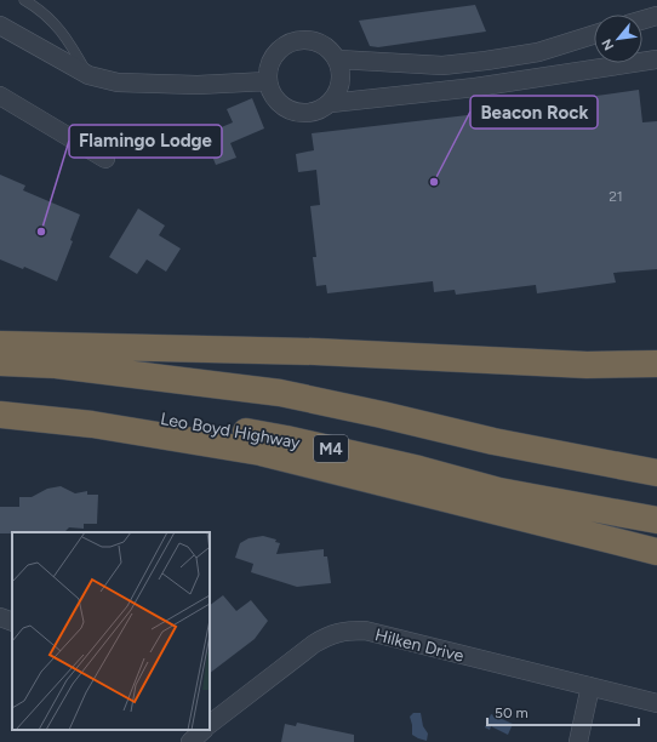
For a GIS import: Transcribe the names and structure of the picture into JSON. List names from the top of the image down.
{
  "streets": {
    "highway": ["Leo Boyd Highway", "M4"],
    "street": ["Hilken Drive"]
  },
  "places": ["Beacon Rock", "Flamingo Lodge"],
  "house_numbers": ["21"],
  "scale_bar": "50 m",
  "north": "bottom left"
}
